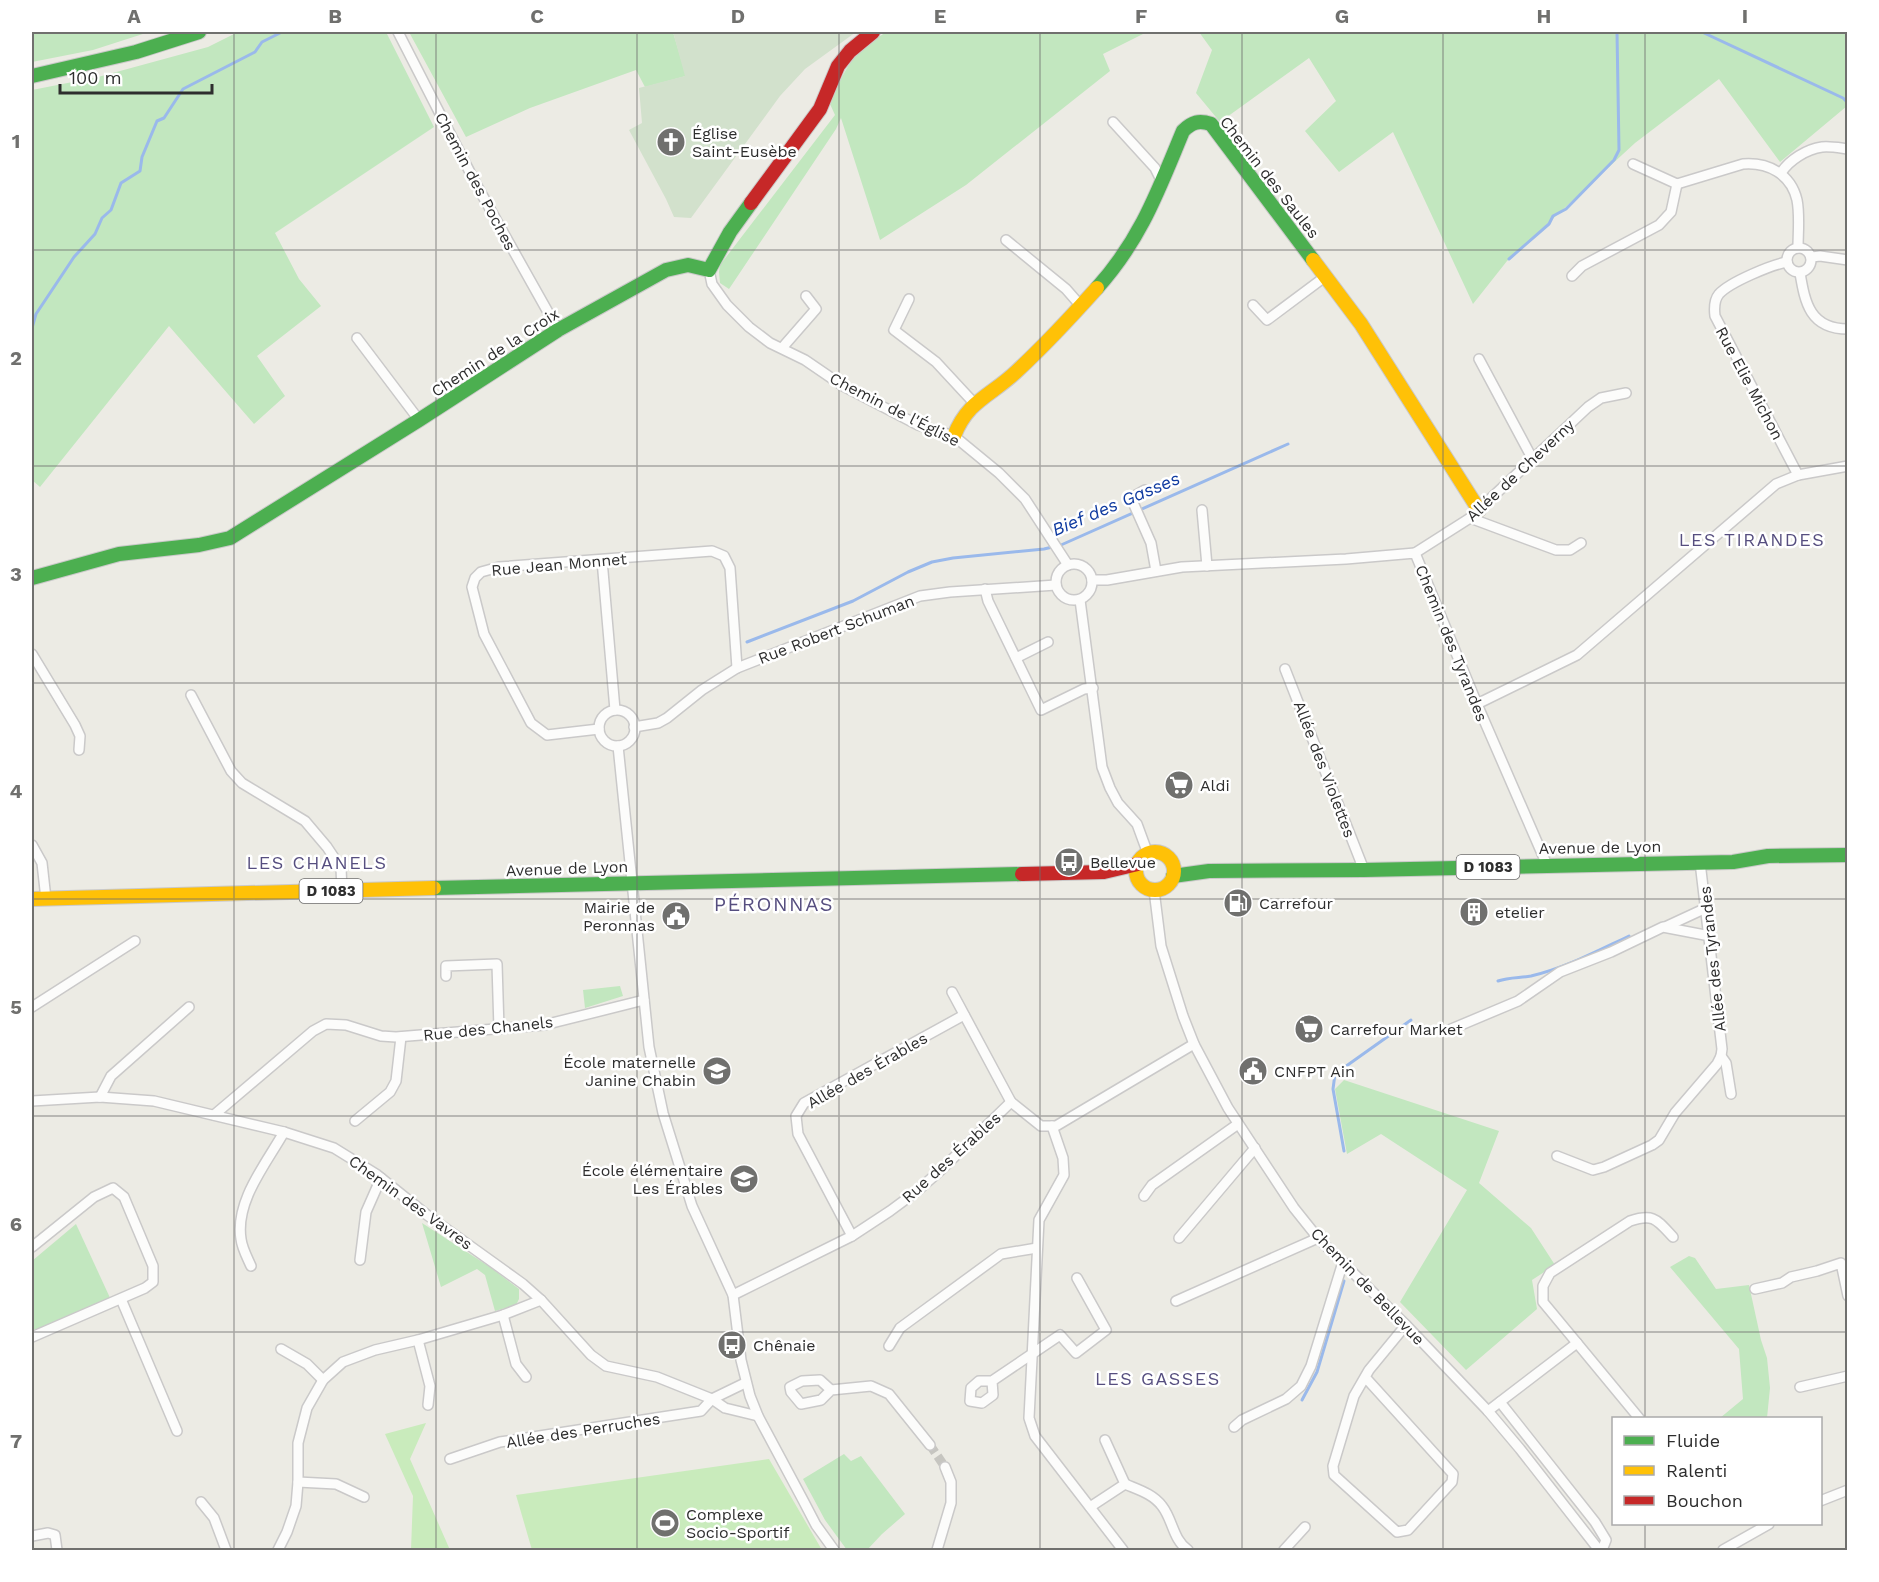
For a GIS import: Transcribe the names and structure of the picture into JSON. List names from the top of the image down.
{
  "streets": {
    "main road": [
      "Chemin des Saules",
      "Chemin de la Croix",
      "Avenue de Lyon",
      "D 1083"
    ],
    "street": [
      "Chemin des Poches",
      "Rue Elie Michon",
      "Chemin de l'Église",
      "Allée de Cheverny",
      "Rue Jean Monnet",
      "Rue Robert Schuman",
      "Chemin des Tyrandes",
      "Allée des Violettes",
      "Allée des Tyrandes",
      "Rue des Chanels",
      "Allée des Érables",
      "Rue des Érables",
      "Chemin des Vavres",
      "Chemin de Bellevue",
      "Allée des Perruches"
    ]
  },
  "crossings": [
    ["Chemin des Saules", "Chemin de l'Église"],
    ["Chemin des Saules", "Allée de Cheverny"],
    ["Chemin des Poches", "Chemin de la Croix"],
    ["Chemin de la Croix", "Chemin de l'Église"],
    ["Chemin de l'Église", "Rue Robert Schuman"],
    ["Chemin de l'Église", "Chemin des Tyrandes"],
    ["Allée de Cheverny", "Chemin des Tyrandes"],
    ["Rue Jean Monnet", "Rue Robert Schuman"],
    ["Rue Robert Schuman", "Chemin des Tyrandes"],
    ["Chemin des Tyrandes", "Avenue de Lyon"],
    ["Allée des Violettes", "Avenue de Lyon"],
    ["Avenue de Lyon", "Allée des Tyrandes"],
    ["Avenue de Lyon", "Chemin de Bellevue"],
    ["Rue des Chanels", "Chemin des Vavres"],
    ["Allée des Érables", "Rue des Érables"],
    ["Chemin des Vavres", "Allée des Perruches"]
  ],
  "districts": [
    "LES TIRANDES",
    "LES CHANELS",
    "PÉRONNAS",
    "LES GASSES"
  ],
  "water": ["Bief des Gasses"],
  "places": {
    "church": ["Église Saint-Eusèbe"],
    "supermarket": ["Aldi", "Carrefour Market"],
    "bus stop": ["Bellevue", "Chênaie"],
    "fuel station": ["Carrefour"],
    "building": ["etelier"],
    "public building": ["Mairie de Peronnas", "CNFPT Ain"],
    "school or university": ["École maternelle Janine Chabin", "École élémentaire Les Érables"],
    "sports": ["Complexe Socio-Sportif"]
  },
  "legend": ["Fluide", "Ralenti", "Bouchon"],
  "scale_bar": "100 m",
  "grid": {
    "columns": [
      "A",
      "B",
      "C",
      "D",
      "E",
      "F",
      "G",
      "H",
      "I"
    ],
    "rows": [
      "1",
      "2",
      "3",
      "4",
      "5",
      "6",
      "7"
    ]
  }
}
